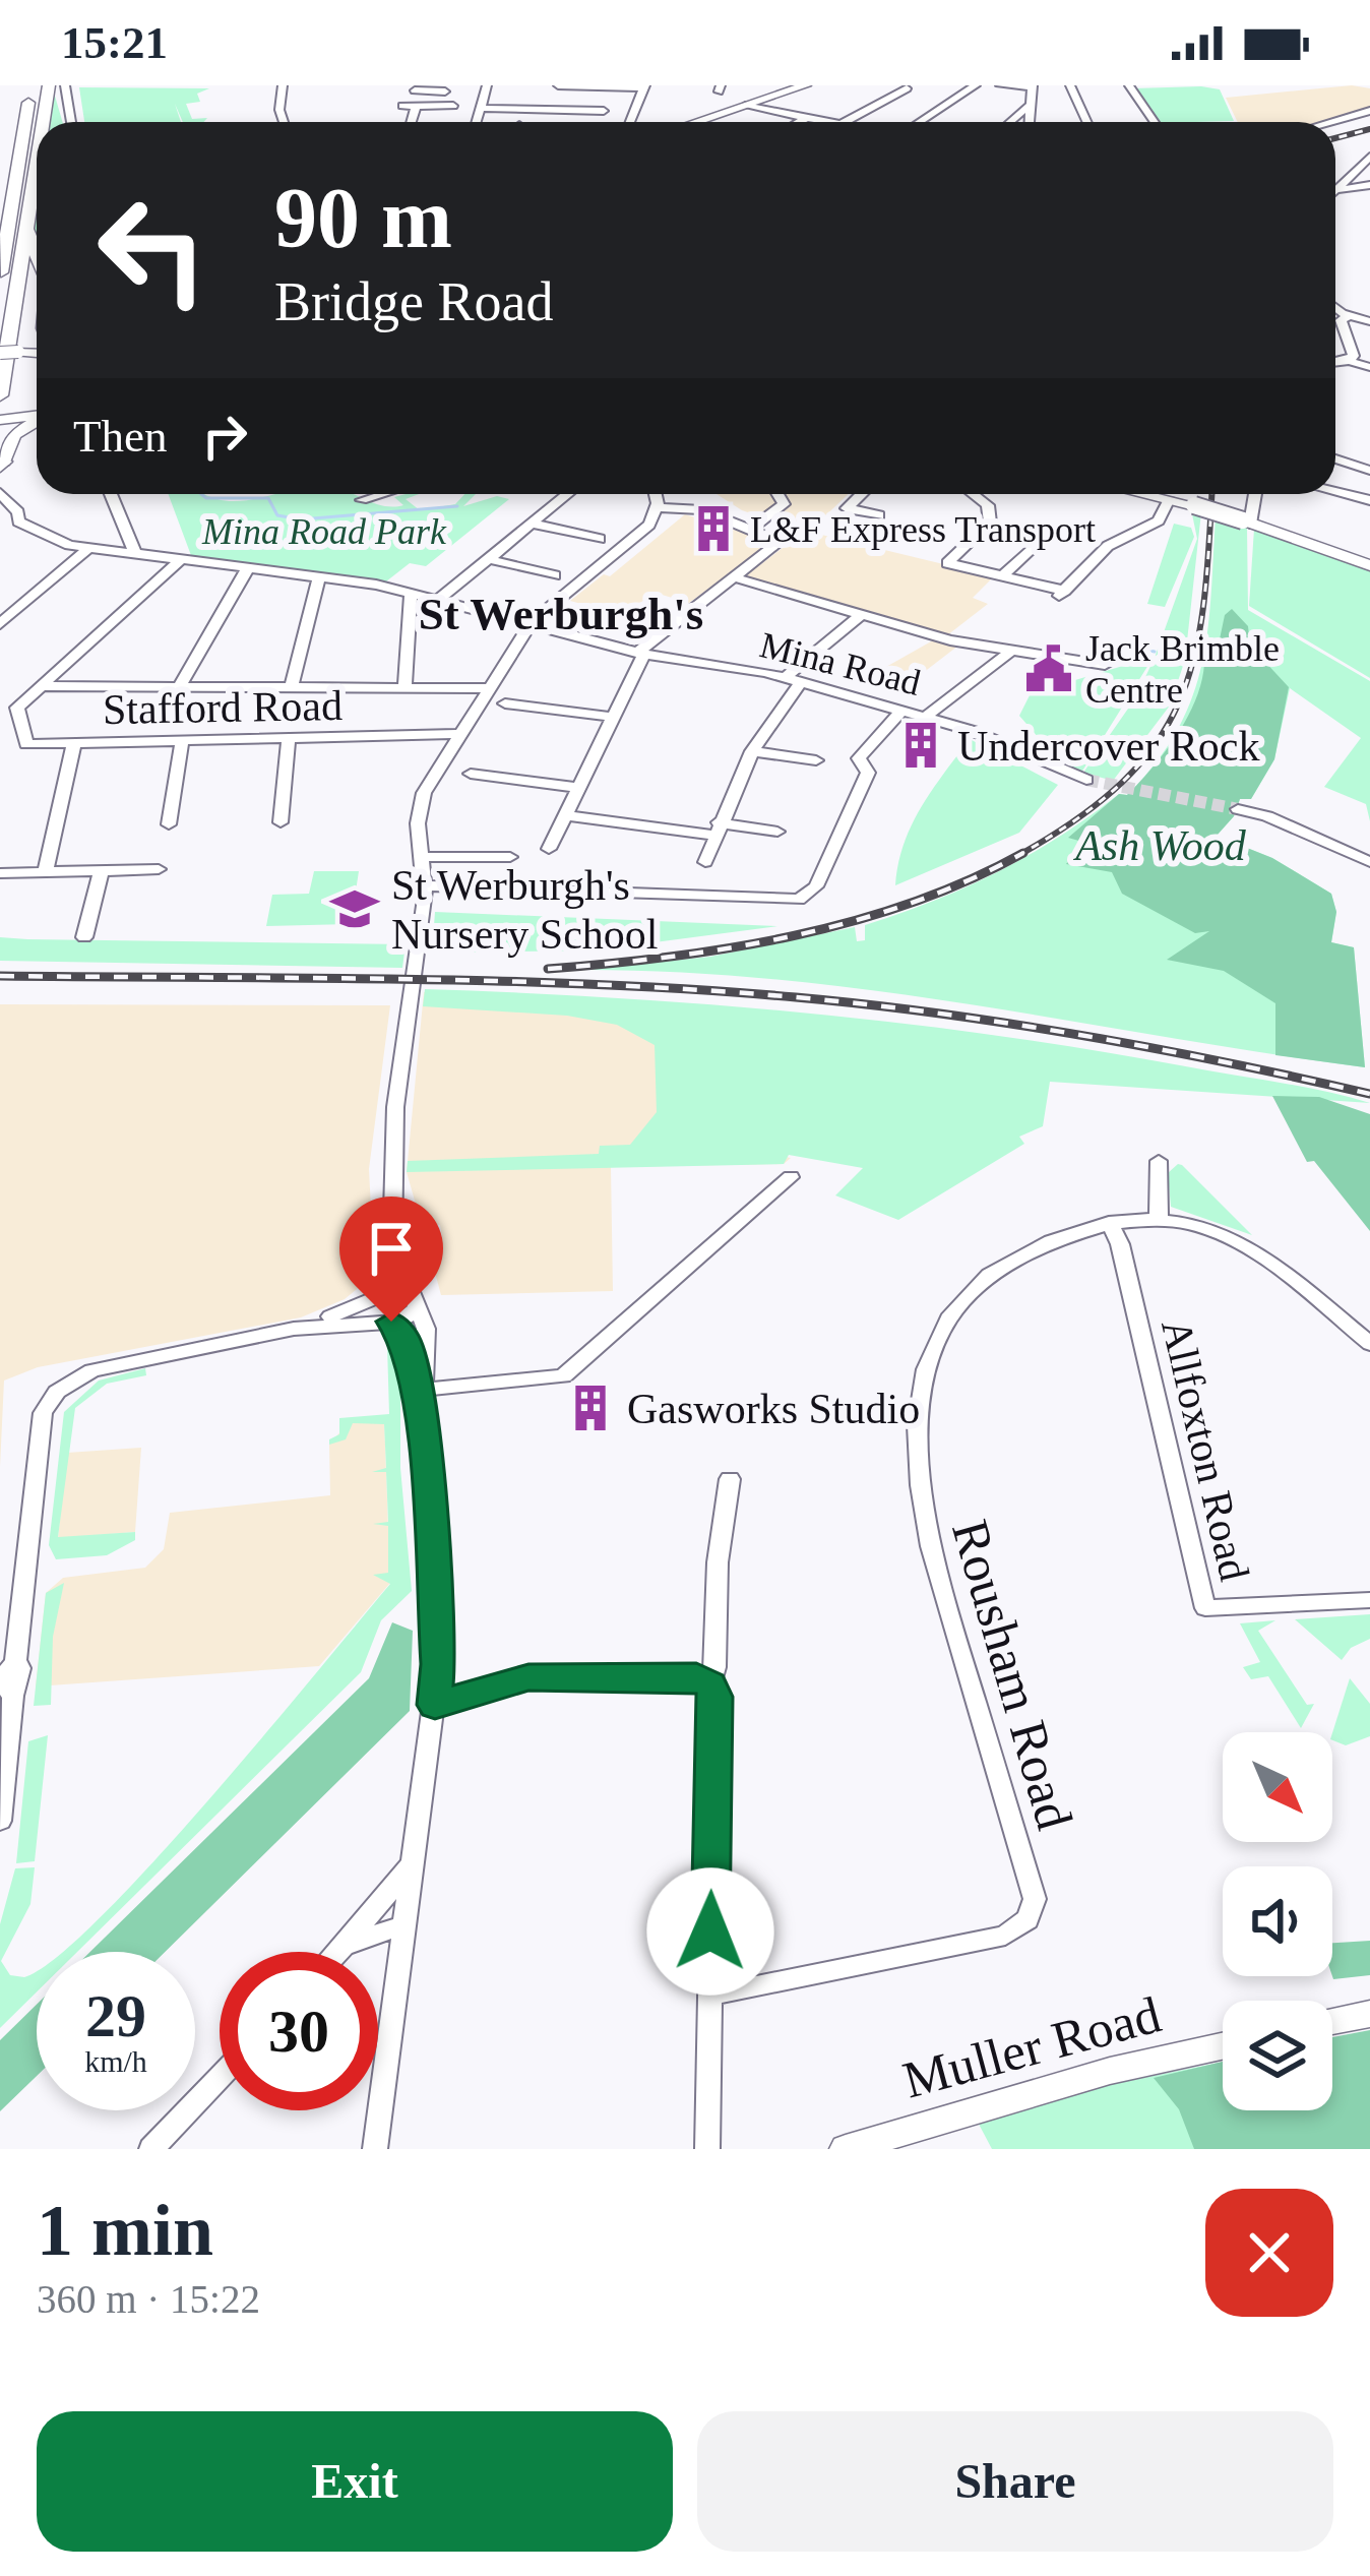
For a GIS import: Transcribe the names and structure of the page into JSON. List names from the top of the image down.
{
  "streets": {
    "main road": ["Muller Road"],
    "street": [
      "Mina Road",
      "Stafford Road",
      "Allfoxton Road",
      "Rousham Road"
    ]
  },
  "crossings": [
    ["Allfoxton Road", "Rousham Road"]
  ],
  "districts": ["St Werburgh's"],
  "parks": ["Mina Road Park", "Ash Wood"],
  "places": {
    "building": ["L&F Express Transport", "Undercover Rock", "Gasworks Studio"],
    "public building": ["Jack Brimble Centre"],
    "school or university": ["St Werburgh's Nursery School"]
  },
  "north": "bottom right",
  "page": {
    "status": "15:21",
    "turn": ["90 m", "Bridge Road"],
    "then": "Then",
    "speed": "29 km/h",
    "limit": "30",
    "heading": ["1 min", "360 m · 15:22"],
    "buttons": ["Exit", "Share"]
  }
}
